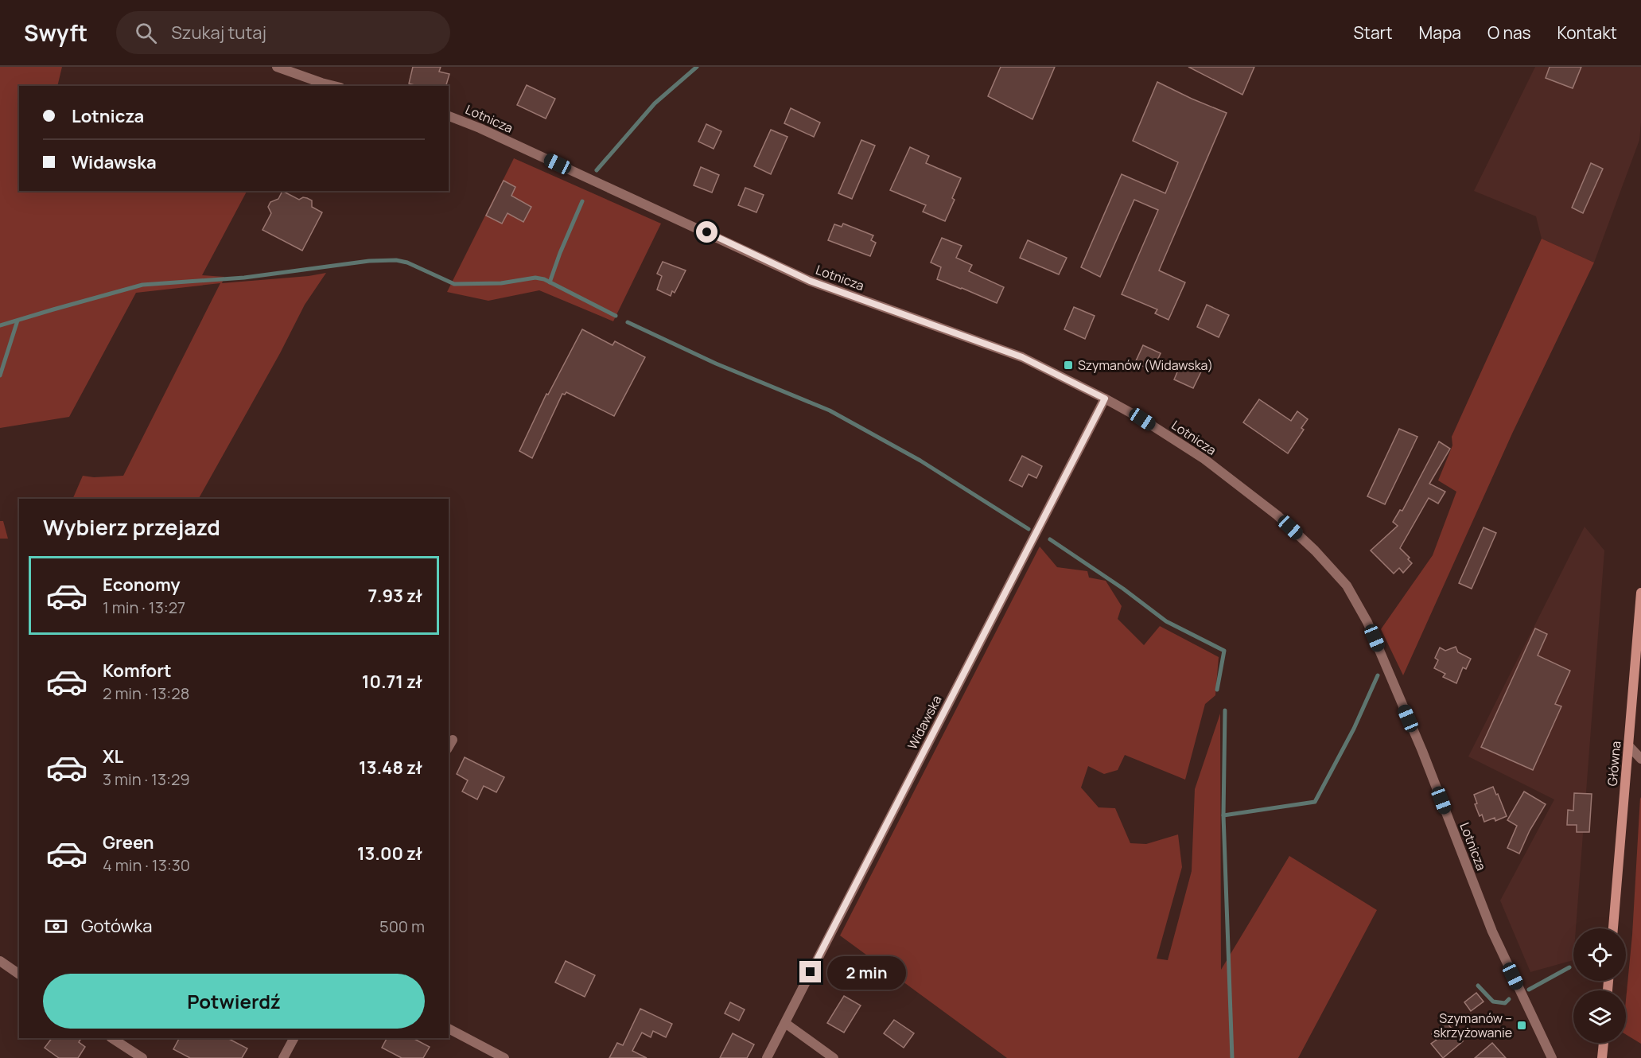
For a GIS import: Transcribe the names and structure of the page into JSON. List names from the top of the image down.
{
  "streets": {
    "main road": ["Główna"],
    "street": ["Lotnicza", "Widawska"]
  },
  "crossings": [
    ["Lotnicza", "Widawska"]
  ],
  "places": {
    "transit": ["Szymanów (Widawska)", "Szymanów – skrzyżowanie"]
  },
  "page": {
    "header": "Swyft",
    "search": "Szukaj tutaj",
    "nav": [
      "Start",
      "Mapa",
      "O nas",
      "Kontakt"
    ],
    "banner": ["Lotnicza", "Widawska"],
    "heading": "Wybierz przejazd",
    "list": [
      {
        "name": "Economy",
        "note": "1 min · 13:27",
        "value": "7.93 zł"
      },
      {
        "name": "Komfort",
        "note": "2 min · 13:28",
        "value": "10.71 zł"
      },
      {
        "name": "XL",
        "note": "3 min · 13:29",
        "value": "13.48 zł"
      },
      {
        "name": "Green",
        "note": "4 min · 13:30",
        "value": "13.00 zł"
      }
    ],
    "pay": ["Gotówka", "500 m"],
    "bubble": "2 min",
    "buttons": "Potwierdź"
  }
}
